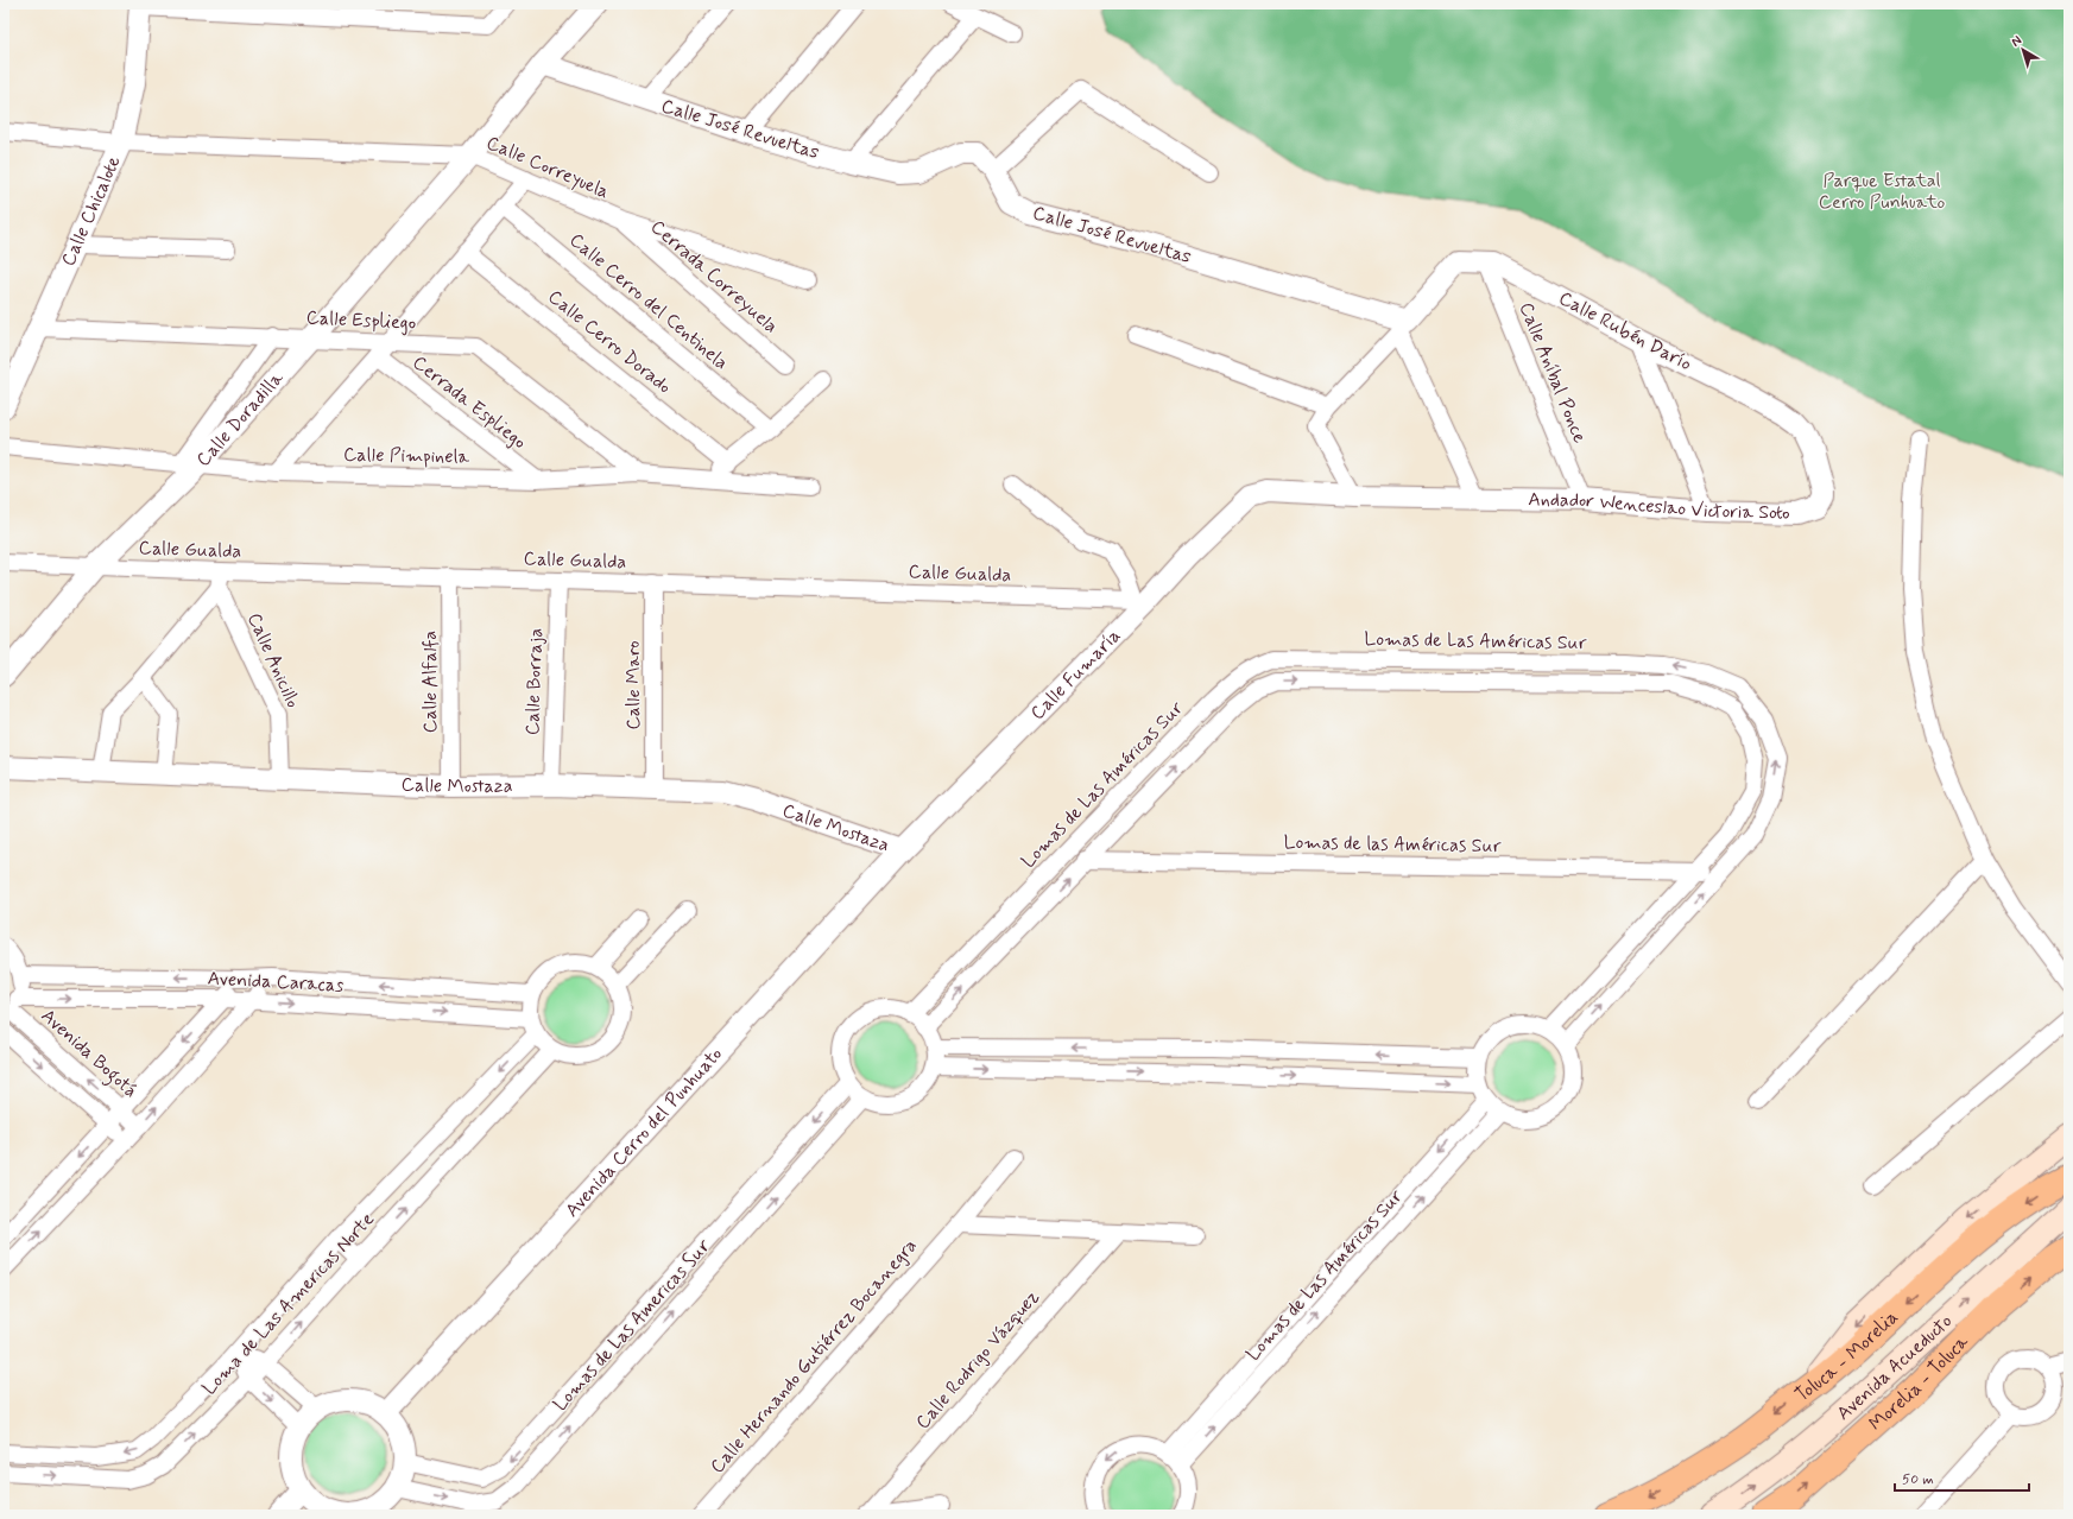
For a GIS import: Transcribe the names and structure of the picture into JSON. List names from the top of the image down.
{
  "streets": {
    "main road": ["Toluca - Morelia", "Avenida Acueducto", "Morelia - Toluca"],
    "street": [
      "Calle José Revueltas",
      "Calle Correyuela",
      "Calle Chicalote",
      "Cerrada Correyuela",
      "Calle Cerro del Centinela",
      "Calle Espliego",
      "Calle Rubén Darío",
      "Calle Cerro Dorado",
      "Calle Aníbal Ponce",
      "Cerrada Espliego",
      "Calle Doradilla",
      "Calle Pimpinela",
      "Andador Wenceslao Victoria Soto",
      "Calle Gualda",
      "Lomas de Las Américas Sur",
      "Calle Anicillo",
      "Calle Fumaría",
      "Calle Alfalfa",
      "Calle Borraja",
      "Calle Maro",
      "Calle Mostaza",
      "Lomas de las Américas Sur",
      "Avenida Caracas",
      "Avenida Bogotá",
      "Avenida Cerro del Punhuato",
      "Loma de Las Americas Norte",
      "Lomas de Las Americas Sur",
      "Calle Hernando Gutiérrez Bocanegra",
      "Calle Rodrigo Vázquez"
    ]
  },
  "crossings": [
    ["Calle José Revueltas", "Calle Rubén Darío"],
    ["Calle José Revueltas", "Calle Doradilla"],
    ["Calle Correyuela", "Calle Chicalote"],
    ["Calle Correyuela", "Cerrada Correyuela"],
    ["Calle Correyuela", "Calle Doradilla"],
    ["Calle Chicalote", "Calle Espliego"],
    ["Calle Espliego", "Calle Doradilla"],
    ["Calle Espliego", "Calle Pimpinela"],
    ["Calle Rubén Darío", "Calle Aníbal Ponce"],
    ["Calle Rubén Darío", "Andador Wenceslao Victoria Soto"],
    ["Calle Aníbal Ponce", "Andador Wenceslao Victoria Soto"],
    ["Cerrada Espliego", "Calle Pimpinela"],
    ["Calle Doradilla", "Calle Pimpinela"],
    ["Calle Doradilla", "Calle Gualda"],
    ["Andador Wenceslao Victoria Soto", "Calle Fumaría"],
    ["Calle Gualda", "Calle Fumaría"],
    ["Calle Gualda", "Calle Alfalfa"],
    ["Calle Gualda", "Calle Borraja"],
    ["Calle Gualda", "Calle Maro"],
    ["Lomas de Las Américas Sur", "Lomas de las Américas Sur"],
    ["Lomas de Las Américas Sur", "Lomas de Las Americas Sur"],
    ["Calle Anicillo", "Calle Mostaza"],
    ["Calle Fumaría", "Calle Mostaza"],
    ["Calle Fumaría", "Avenida Cerro del Punhuato"],
    ["Calle Alfalfa", "Calle Mostaza"],
    ["Calle Borraja", "Calle Mostaza"],
    ["Calle Maro", "Calle Mostaza"],
    ["Calle Mostaza", "Avenida Cerro del Punhuato"],
    ["Avenida Caracas", "Avenida Bogotá"],
    ["Avenida Caracas", "Loma de Las Americas Norte"],
    ["Avenida Cerro del Punhuato", "Lomas de Las Americas Sur"]
  ],
  "parks": ["Parque Estatal Cerro Punhuato"],
  "scale_bar": "50 m",
  "north": "top left"
}
